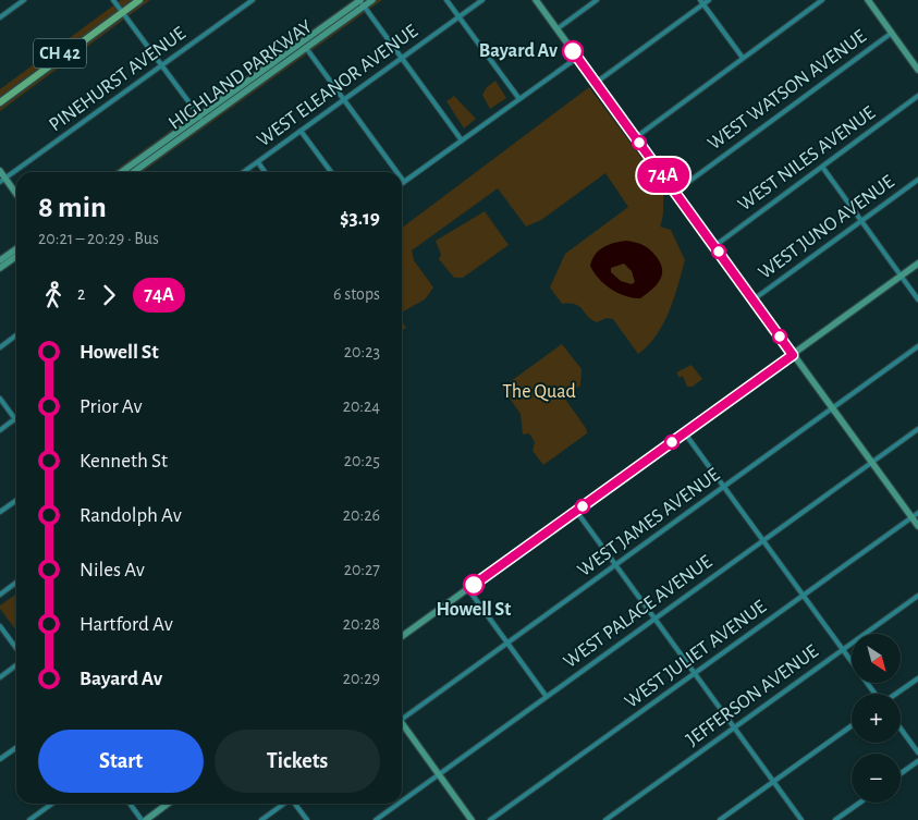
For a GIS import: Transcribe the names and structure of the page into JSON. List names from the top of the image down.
{
  "streets": {
    "main road": ["CH 42"],
    "street": [
      "HIGHLAND PARKWAY",
      "PINEHURST AVENUE",
      "WEST ELEANOR AVENUE",
      "WEST WATSON AVENUE",
      "WEST NILES AVENUE",
      "WEST JUNO AVENUE",
      "WEST JAMES AVENUE",
      "WEST PALACE AVENUE",
      "WEST JULIET AVENUE",
      "JEFFERSON AVENUE"
    ]
  },
  "parks": ["The Quad"],
  "places": ["Bayard Av", "Howell St"],
  "lines": ["bus line 74A"],
  "north": "bottom right",
  "page": {
    "on_map": "74A",
    "heading": ["8 min", "20:21 – 20:29 · Bus", "$3.19"],
    "legs": ["2", "74A", "6 stops"],
    "list": [
      {
        "name": "Howell St",
        "value": "20:23"
      },
      {
        "name": "Prior Av",
        "value": "20:24"
      },
      {
        "name": "Kenneth St",
        "value": "20:25"
      },
      {
        "name": "Randolph Av",
        "value": "20:26"
      },
      {
        "name": "Niles Av",
        "value": "20:27"
      },
      {
        "name": "Hartford Av",
        "value": "20:28"
      },
      {
        "name": "Bayard Av",
        "value": "20:29"
      }
    ],
    "map_buttons": ["+", "−"],
    "buttons": ["Start", "Tickets"]
  }
}
